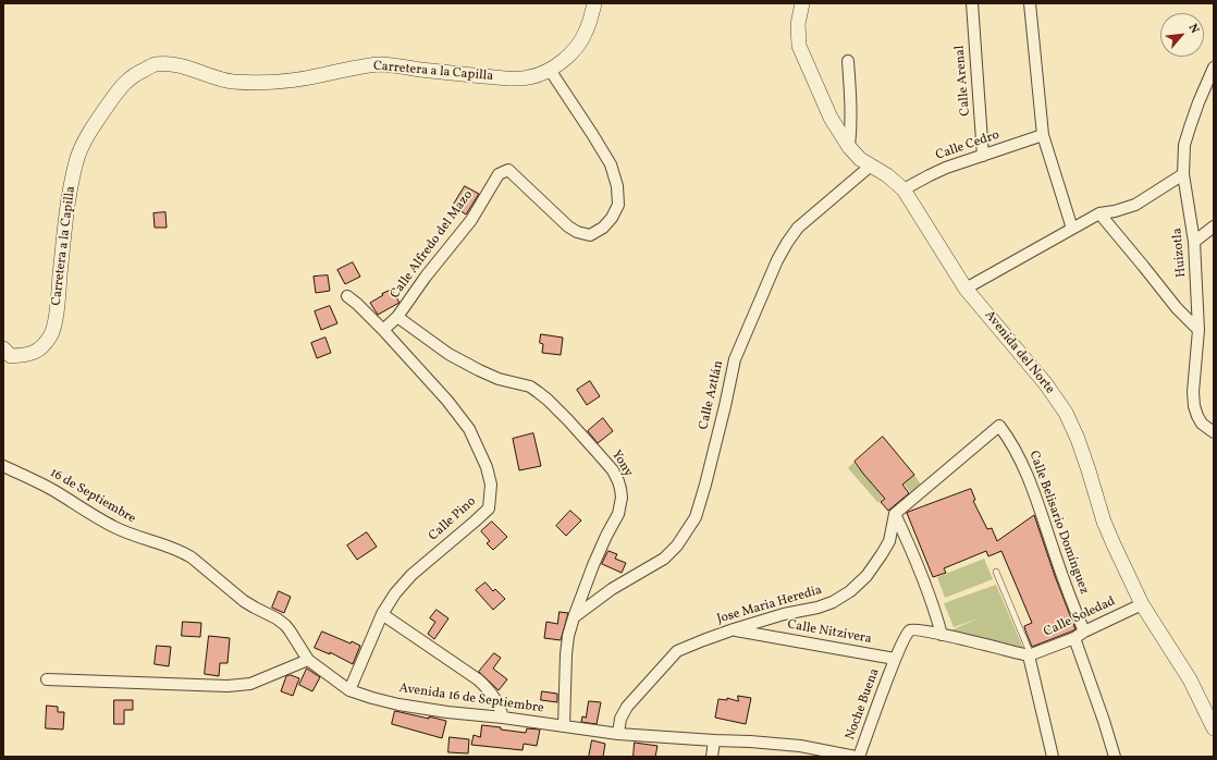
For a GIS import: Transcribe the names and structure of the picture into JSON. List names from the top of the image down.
{
  "streets": {
    "street": [
      "Carretera a la Capilla",
      "Calle Arenal",
      "Calle Cedro",
      "Calle Alfredo del Mazo",
      "Huizotla",
      "Avenida del Norte",
      "Calle Aztlán",
      "Yony",
      "16 de Septiembre",
      "Calle Pino",
      "Calle Belisario Domínguez",
      "Jose Maria Heredia",
      "Calle Soledad",
      "Calle Nitzivera",
      "Avenida 16 de Septiembre",
      "Noche Buena"
    ]
  },
  "crossings": [
    ["Carretera a la Capilla", "Calle Alfredo del Mazo"],
    ["Calle Arenal", "Calle Cedro"],
    ["Calle Cedro", "Avenida del Norte"],
    ["Calle Alfredo del Mazo", "Yony"],
    ["Calle Alfredo del Mazo", "Calle Pino"],
    ["Avenida del Norte", "Calle Aztlán"],
    ["Avenida del Norte", "Calle Soledad"],
    ["Calle Aztlán", "Yony"],
    ["Yony", "Avenida 16 de Septiembre"],
    ["16 de Septiembre", "Avenida 16 de Septiembre"],
    ["Calle Pino", "Avenida 16 de Septiembre"],
    ["Calle Belisario Domínguez", "Jose Maria Heredia"],
    ["Calle Belisario Domínguez", "Calle Soledad"],
    ["Jose Maria Heredia", "Calle Nitzivera"],
    ["Jose Maria Heredia", "Avenida 16 de Septiembre"],
    ["Calle Nitzivera", "Noche Buena"]
  ],
  "north": "top right"
}
